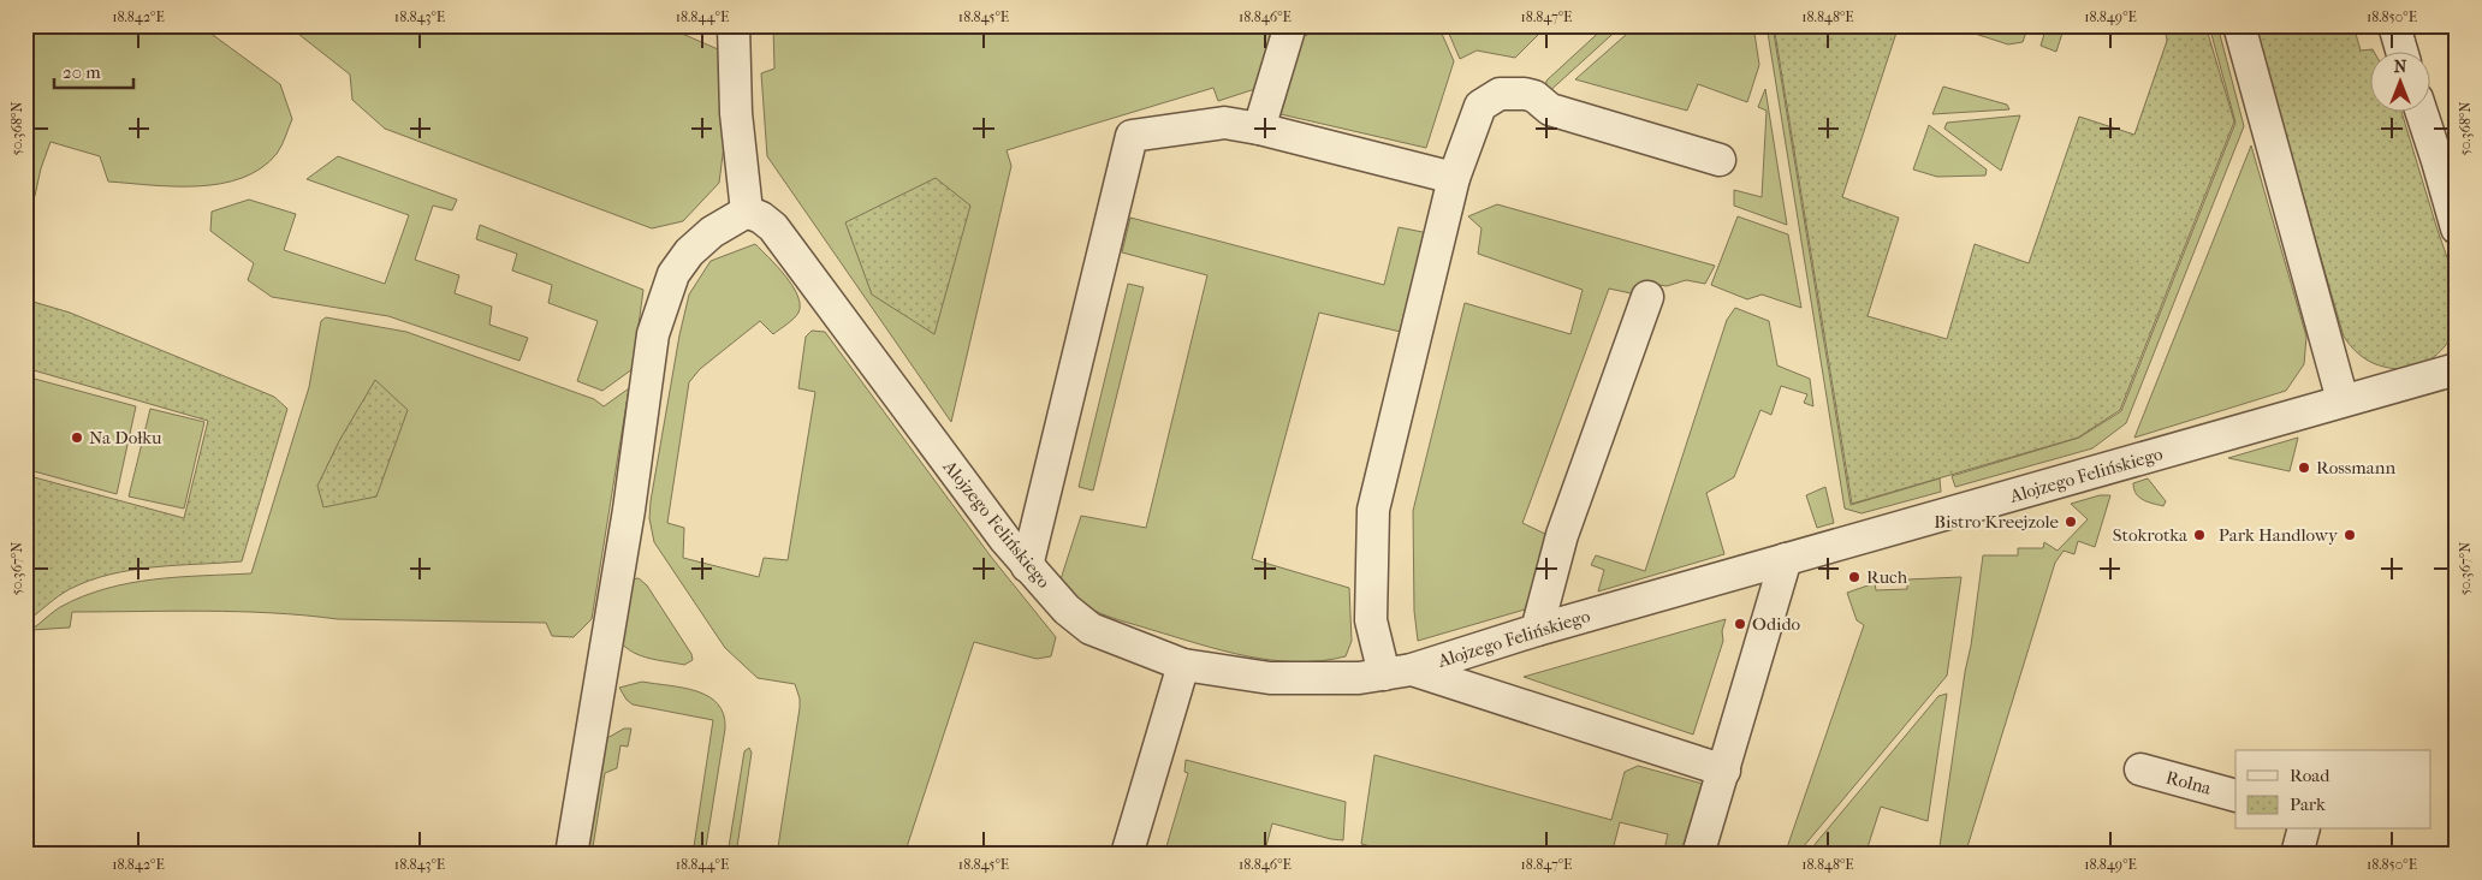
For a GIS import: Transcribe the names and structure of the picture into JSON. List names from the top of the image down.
{
  "streets": {
    "street": ["Alojzego Felińskiego", "Rolna"]
  },
  "places": [
    "Na Dołku",
    "Rossmann",
    "Bistro Kreejzole",
    "Stokrotka",
    "Park Handlowy",
    "Ruch",
    "Odido"
  ],
  "legend": ["Road", "Park"],
  "scale_bar": "20 m",
  "north": "top",
  "coordinates": [
    "18.842°E",
    "18.843°E",
    "18.844°E",
    "18.845°E",
    "18.846°E",
    "18.847°E",
    "18.848°E",
    "18.849°E",
    "18.850°E",
    "50.368°N",
    "50.367°N"
  ]
}
